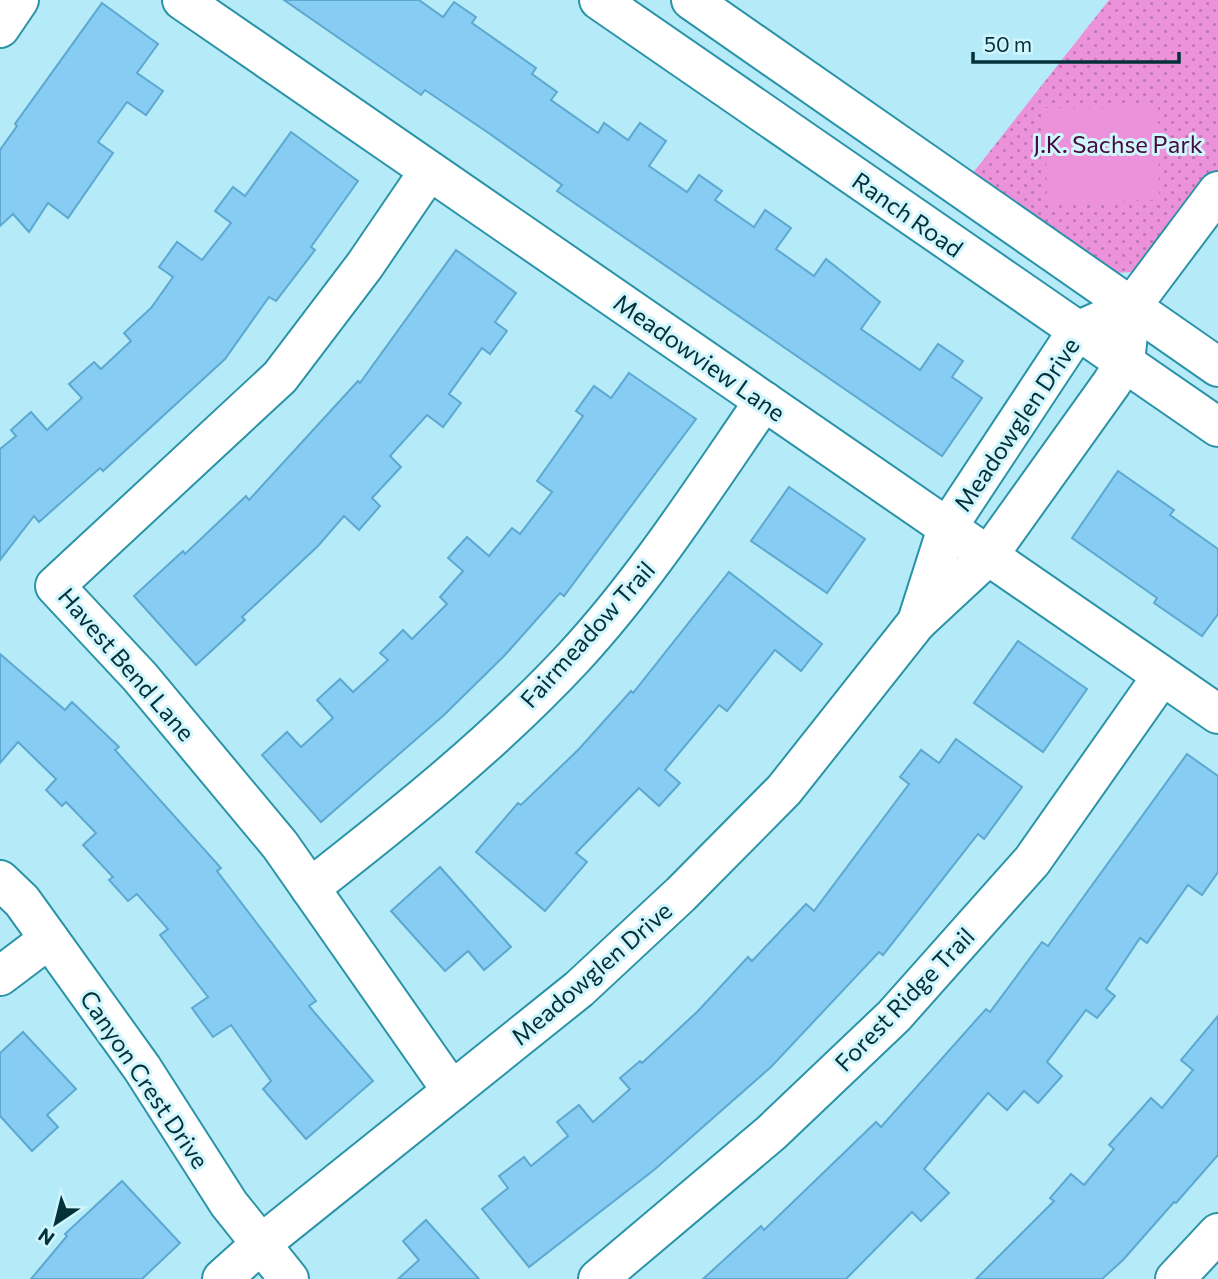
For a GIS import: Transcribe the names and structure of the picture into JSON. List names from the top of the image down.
{
  "streets": {
    "street": [
      "Ranch Road",
      "Meadowview Lane",
      "Meadowglen Drive",
      "Fairmeadow Trail",
      "Havest Bend Lane",
      "Forest Ridge Trail",
      "Canyon Crest Drive"
    ]
  },
  "crossings": [
    ["Ranch Road", "Meadowglen Drive"],
    ["Meadowview Lane", "Meadowglen Drive"],
    ["Meadowview Lane", "Fairmeadow Trail"],
    ["Meadowview Lane", "Havest Bend Lane"],
    ["Meadowview Lane", "Forest Ridge Trail"],
    ["Meadowglen Drive", "Havest Bend Lane"],
    ["Meadowglen Drive", "Canyon Crest Drive"],
    ["Fairmeadow Trail", "Havest Bend Lane"]
  ],
  "parks": ["J.K. Sachse Park"],
  "scale_bar": "50 m",
  "north": "bottom left"
}
